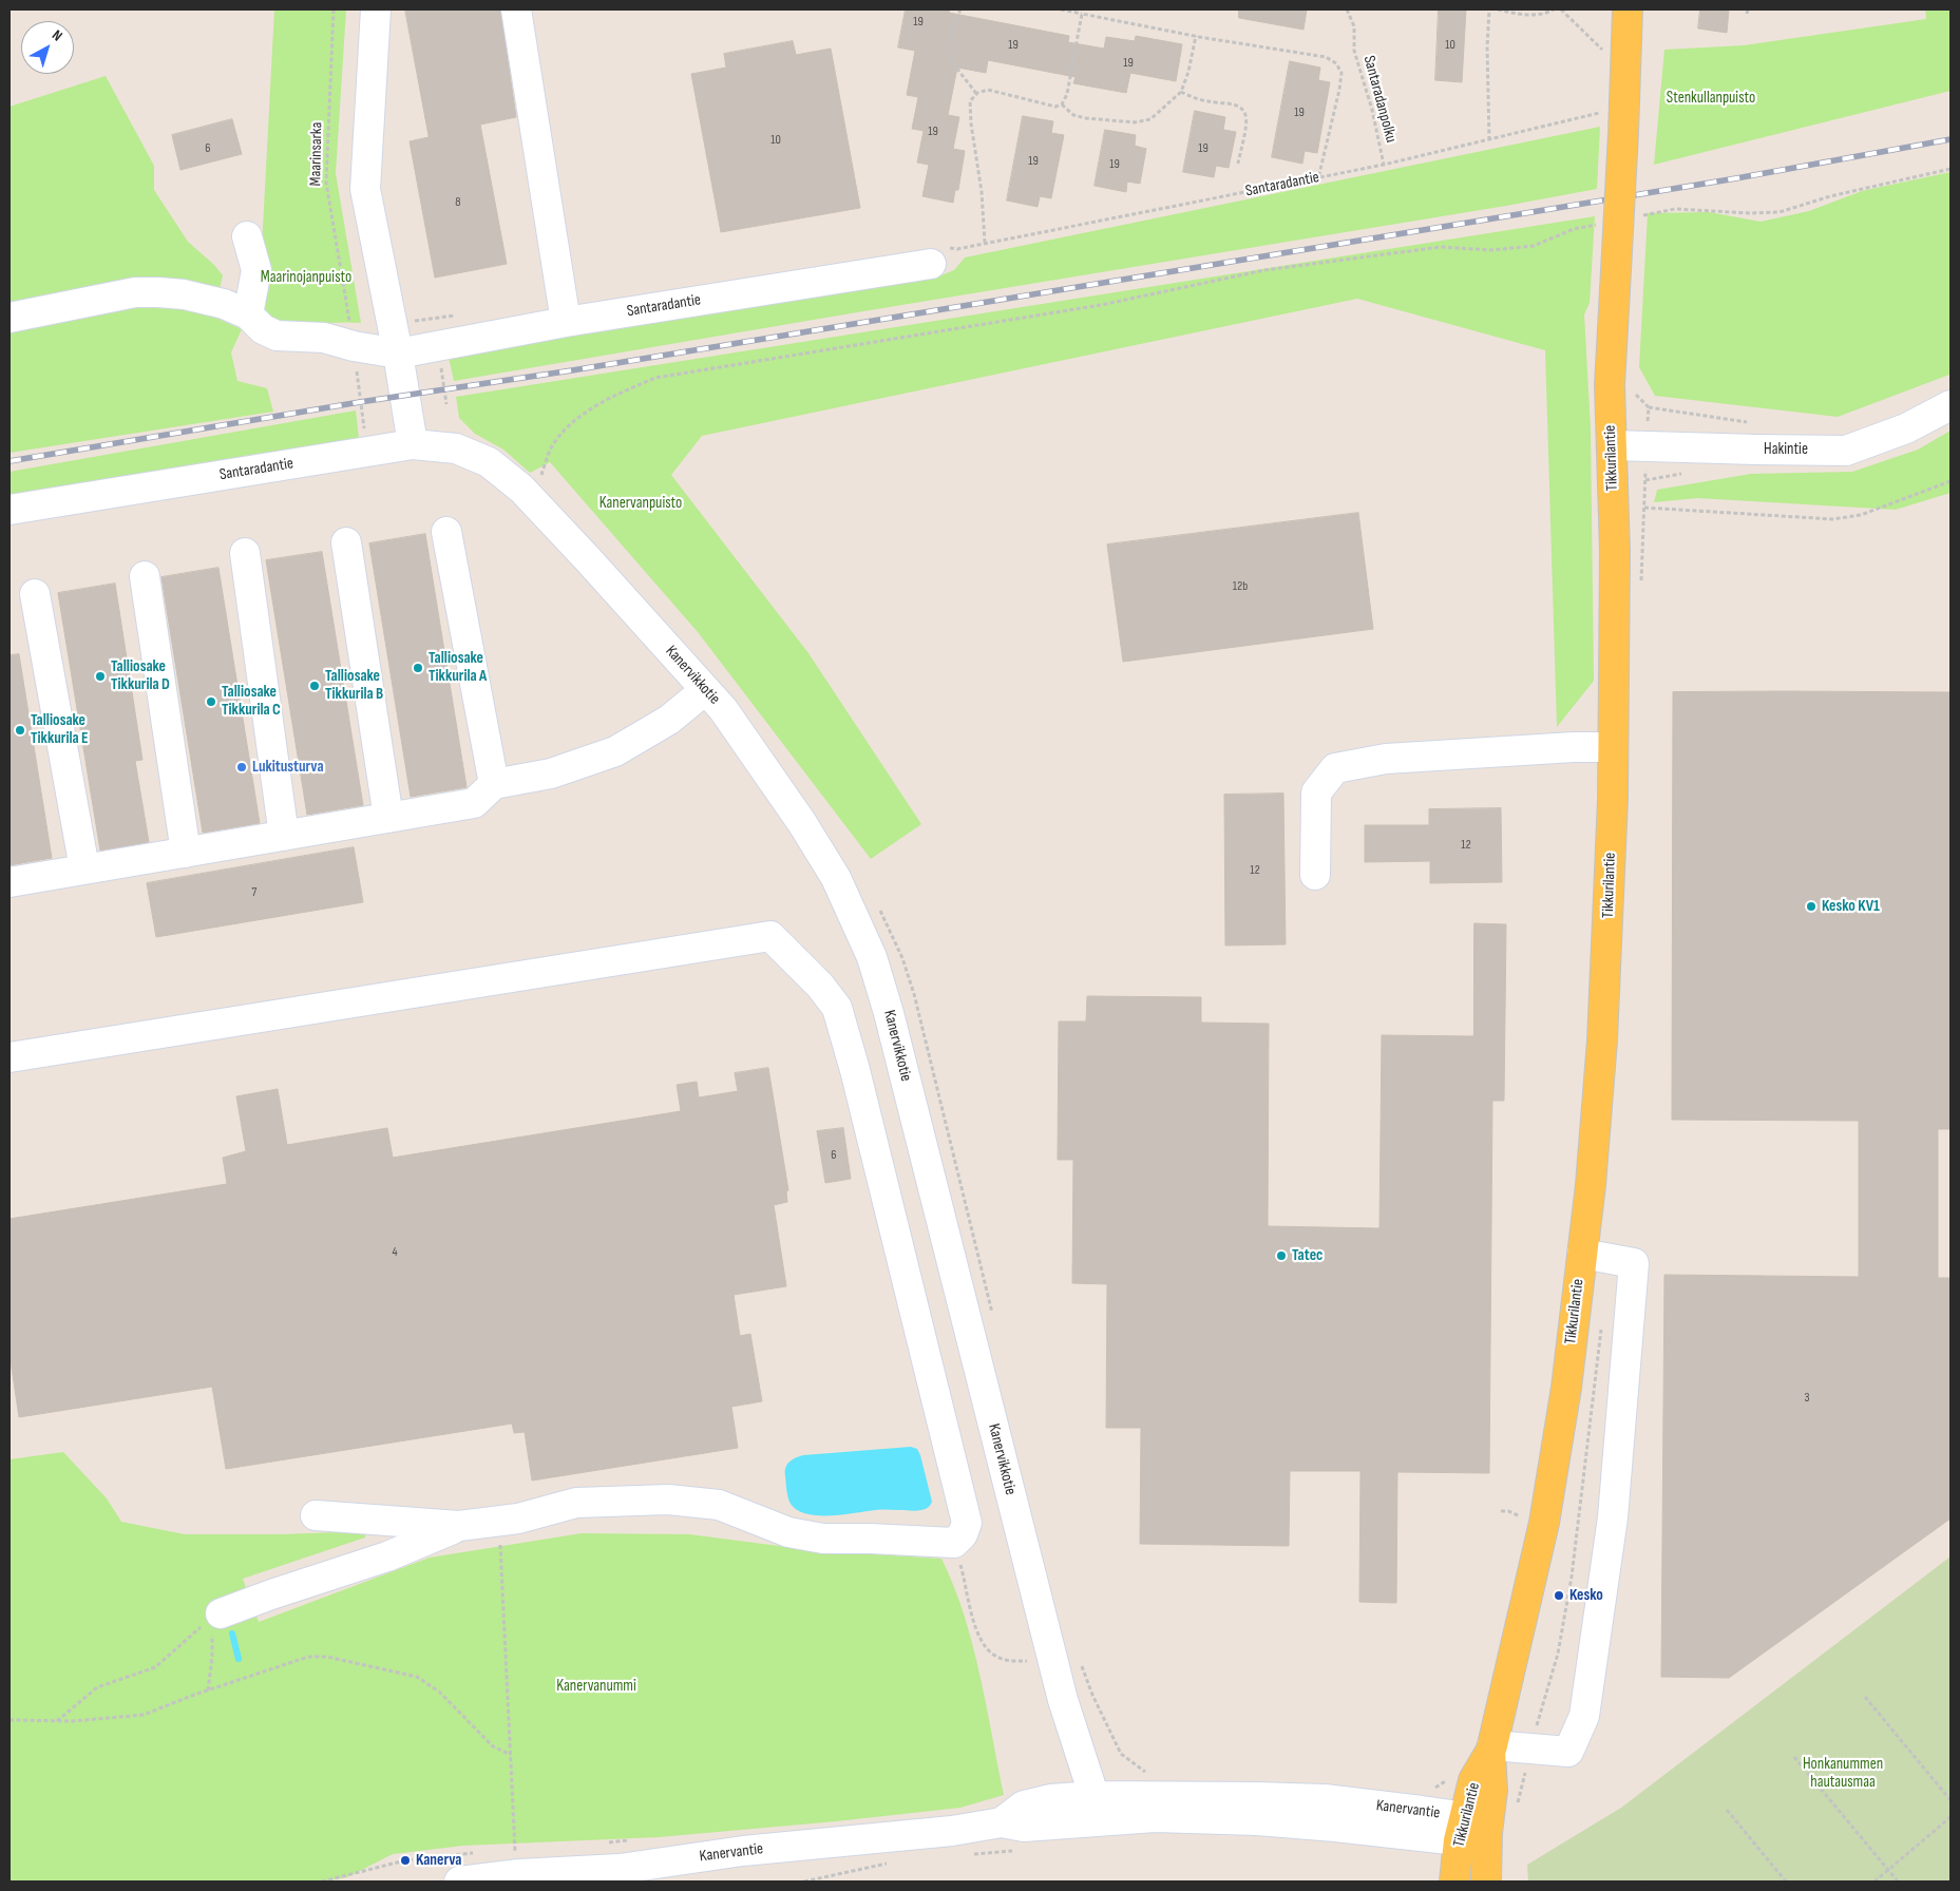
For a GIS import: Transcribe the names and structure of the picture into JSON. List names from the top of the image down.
{
  "streets": {
    "main road": ["Tikkurilantie"],
    "street": [
      "Santaradantie",
      "Hakintie",
      "Kanervikkotie",
      "Kanervantie"
    ],
    "path": ["Santaradanpolku", "Maarinsarka"]
  },
  "crossings": [
    ["Santaradanpolku", "Santaradantie"],
    ["Maarinsarka", "Santaradantie"],
    ["Santaradantie", "Kanervikkotie"],
    ["Hakintie", "Tikkurilantie"],
    ["Tikkurilantie", "Kanervantie"],
    ["Kanervikkotie", "Kanervantie"]
  ],
  "parks": [
    "Stenkullanpuisto",
    "Maarinojanpuisto",
    "Kanervanpuisto",
    "Kanervanummi",
    "Honkanummen hautausmaa"
  ],
  "places": [
    "Talliosake Tikkurila A",
    "Talliosake Tikkurila D",
    "Talliosake Tikkurila B",
    "Talliosake Tikkurila C",
    "Talliosake Tikkurila E",
    "Lukitusturva",
    "Kesko KV1",
    "Tatec",
    "Kesko",
    "Kanerva"
  ],
  "house_numbers": [
    "19",
    "19",
    "10",
    "19",
    "19",
    "19",
    "10",
    "6",
    "19",
    "19",
    "19",
    "8",
    "12b",
    "12",
    "12",
    "7",
    "6",
    "4",
    "3"
  ],
  "north": "top right"
}
